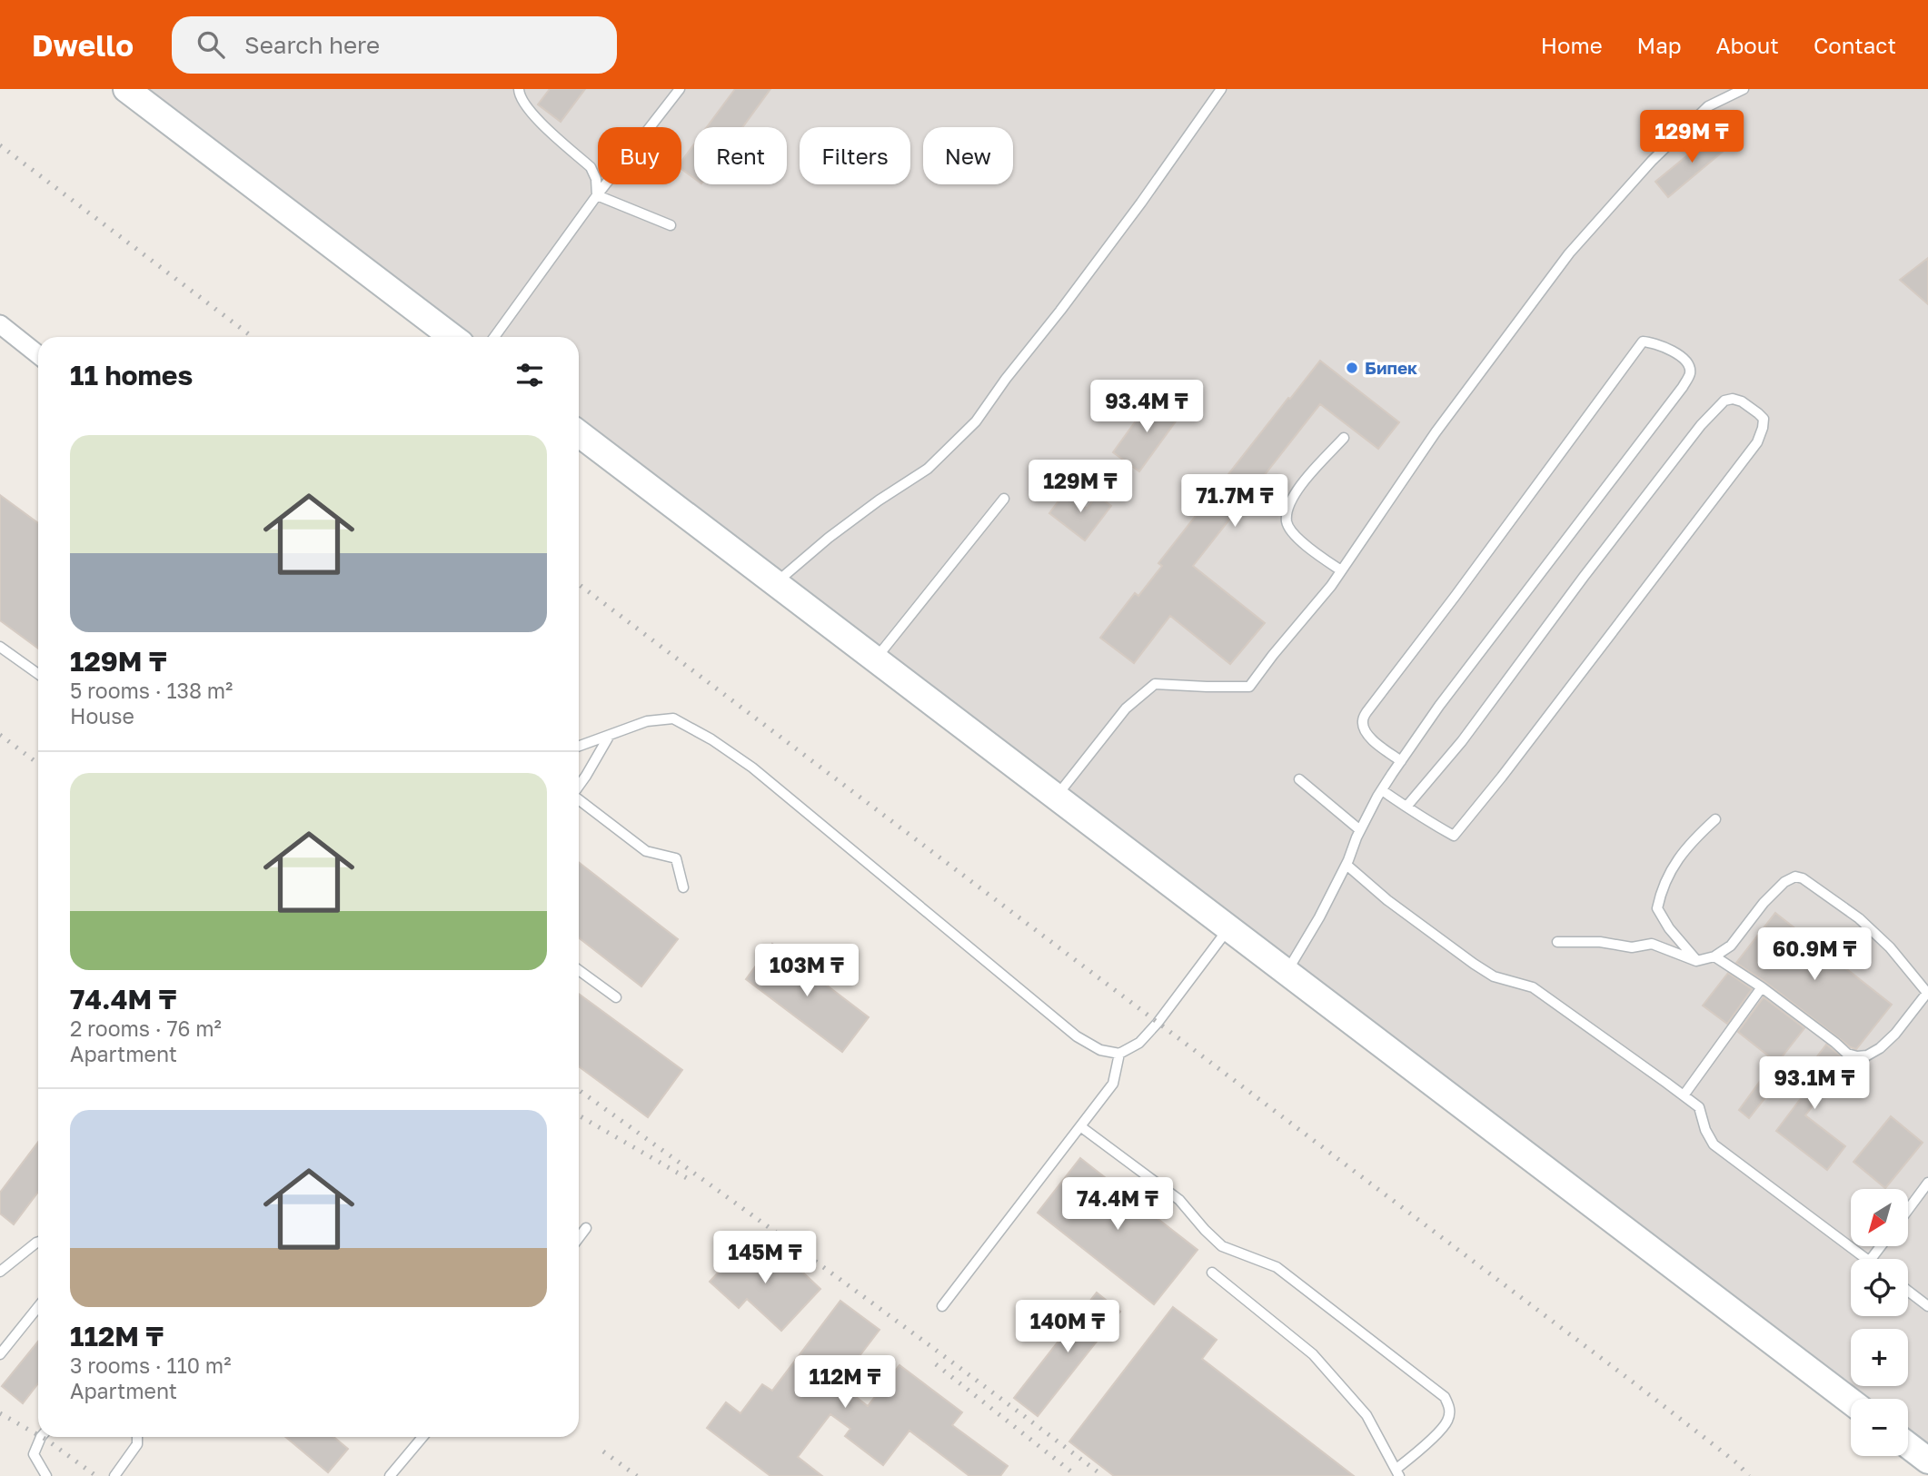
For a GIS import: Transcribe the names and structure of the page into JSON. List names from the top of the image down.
{
  "places": ["Бипек"],
  "north": "bottom left",
  "page": {
    "header": "Dwello",
    "search": "Search here",
    "nav": [
      "Home",
      "Map",
      "About",
      "Contact"
    ],
    "price": [
      "129M ₸",
      "93.4M ₸",
      "129M ₸",
      "71.7M ₸",
      "60.9M ₸",
      "103M ₸",
      "93.1M ₸",
      "74.4M ₸",
      "145M ₸",
      "140M ₸",
      "112M ₸"
    ],
    "chip": [
      "Buy",
      "Rent",
      "Filters",
      "New"
    ],
    "heading": "11 homes",
    "list": [
      {
        "name": "129M ₸",
        "note": "5 rooms · 138 m² · House"
      },
      {
        "name": "74.4M ₸",
        "note": "2 rooms · 76 m² · Apartment"
      },
      {
        "name": "112M ₸",
        "note": "3 rooms · 110 m² · Apartment"
      }
    ],
    "map_buttons": ["+", "−"]
  }
}
